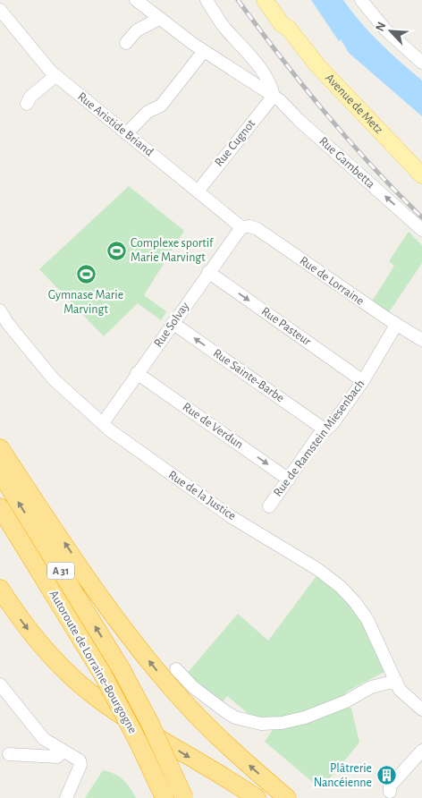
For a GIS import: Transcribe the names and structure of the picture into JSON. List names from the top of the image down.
{
  "streets": {
    "highway": ["A 31", "Autoroute de Lorraine-Bourgogne"],
    "main road": ["Avenue de Metz"],
    "street": [
      "Rue Aristide Briand",
      "Rue Cugnot",
      "Rue Gambetta",
      "Rue de Lorraine",
      "Rue Solvay",
      "Rue Pasteur",
      "Rue Sainte-Barbe",
      "Rue de Verdun",
      "Rue de Ramstein Miesenbach",
      "Rue de la Justice"
    ]
  },
  "crossings": [
    ["Rue Aristide Briand", "Rue Cugnot"],
    ["Rue Aristide Briand", "Rue de Lorraine"],
    ["Rue Aristide Briand", "Rue Solvay"],
    ["Rue Cugnot", "Rue Gambetta"],
    ["Rue de Lorraine", "Rue Solvay"],
    ["Rue de Lorraine", "Rue de Ramstein Miesenbach"],
    ["Rue Solvay", "Rue Pasteur"],
    ["Rue Solvay", "Rue Sainte-Barbe"],
    ["Rue Solvay", "Rue de Verdun"],
    ["Rue Solvay", "Rue de la Justice"],
    ["Rue Pasteur", "Rue de Ramstein Miesenbach"],
    ["Rue Sainte-Barbe", "Rue de Ramstein Miesenbach"],
    ["Rue de Verdun", "Rue de Ramstein Miesenbach"]
  ],
  "one_way": [
    "Rue Gambetta",
    "Rue Pasteur",
    "Rue Sainte-Barbe",
    "Rue de Verdun"
  ],
  "places": {
    "sports": ["Complexe sportif Marie Marvingt", "Gymnase Marie Marvingt"],
    "building": ["Plâtrerie Nancéienne"]
  },
  "north": "top left"
}
